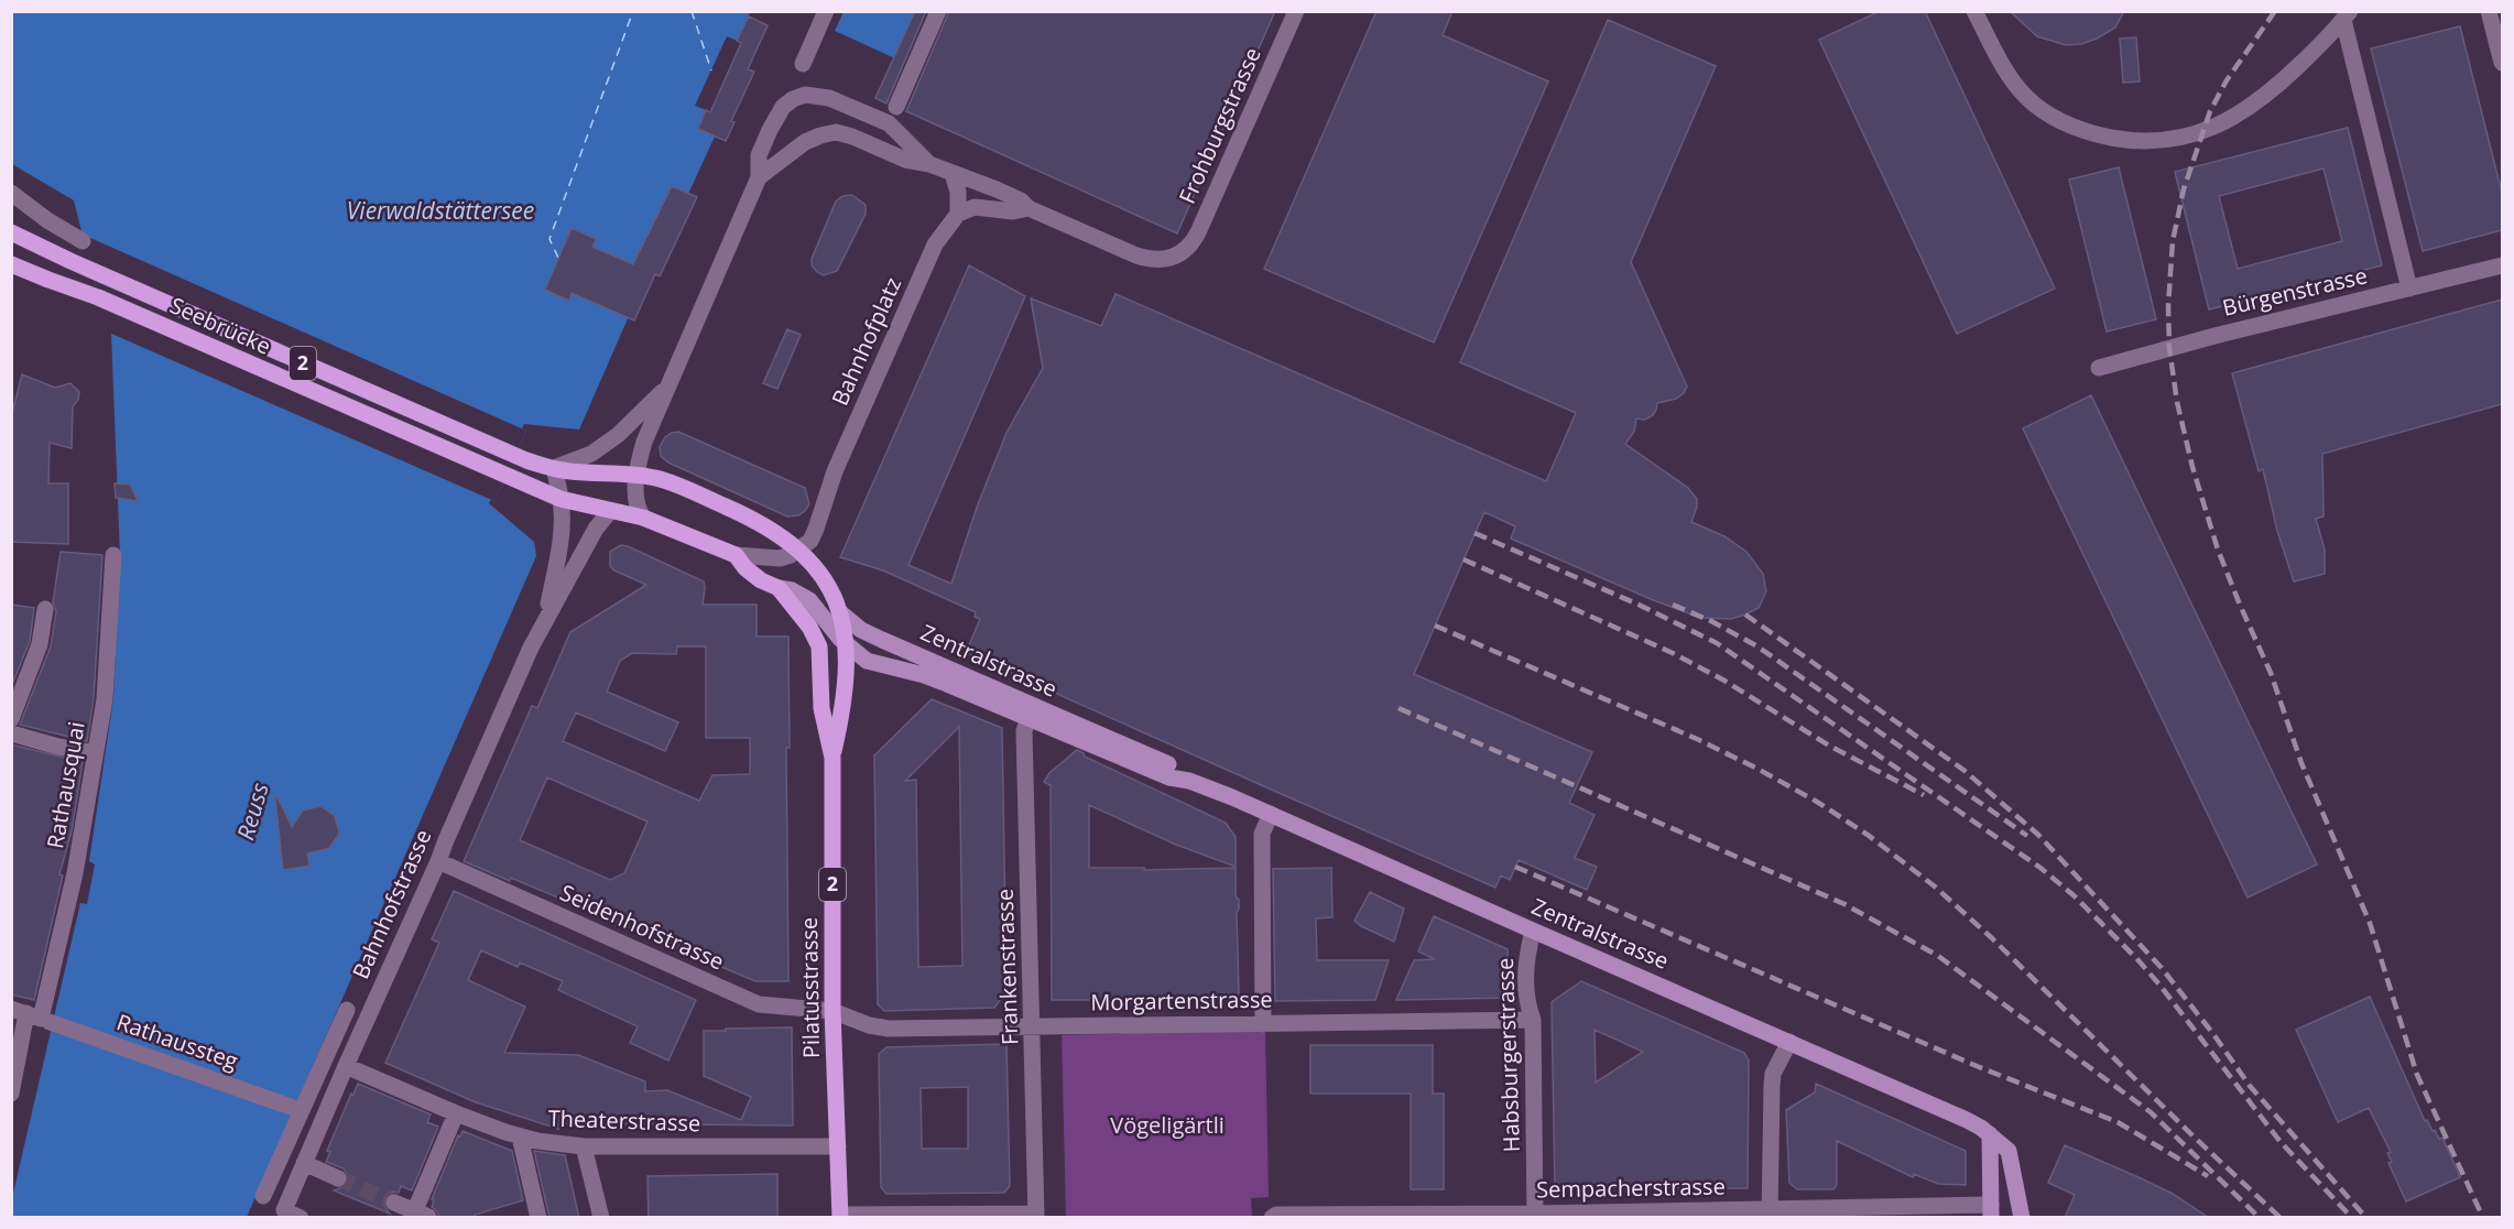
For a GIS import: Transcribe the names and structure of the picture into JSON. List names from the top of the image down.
{
  "streets": {
    "main road": [
      "Seebrücke",
      "2",
      "Zentralstrasse",
      "Pilatusstrasse"
    ],
    "street": [
      "Frohburgstrasse",
      "Bürgenstrasse",
      "Bahnhofplatz",
      "Rathausquai",
      "Bahnhofstrasse",
      "Seidenhofstrasse",
      "Frankenstrasse",
      "Morgartenstrasse",
      "Rathaussteg",
      "Habsburgerstrasse",
      "Theaterstrasse",
      "Sempacherstrasse"
    ]
  },
  "crossings": [
    ["Seebrücke", "2"],
    ["Seebrücke", "Bahnhofstrasse"],
    ["Bahnhofplatz", "2"],
    ["Bahnhofplatz", "Zentralstrasse"],
    ["2", "Zentralstrasse"],
    ["2", "Bahnhofstrasse"],
    ["2", "Pilatusstrasse"],
    ["Zentralstrasse", "Frankenstrasse"],
    ["Zentralstrasse", "Pilatusstrasse"],
    ["Zentralstrasse", "Habsburgerstrasse"],
    ["Rathausquai", "Rathaussteg"],
    ["Bahnhofstrasse", "Seidenhofstrasse"],
    ["Bahnhofstrasse", "Theaterstrasse"],
    ["Seidenhofstrasse", "Pilatusstrasse"],
    ["Seidenhofstrasse", "Morgartenstrasse"],
    ["Frankenstrasse", "Morgartenstrasse"],
    ["Pilatusstrasse", "Morgartenstrasse"],
    ["Pilatusstrasse", "Theaterstrasse"],
    ["Morgartenstrasse", "Habsburgerstrasse"],
    ["Habsburgerstrasse", "Sempacherstrasse"]
  ],
  "water": ["Vierwaldstättersee", "Reuss"],
  "parks": ["Vögeligärtli"]
}
